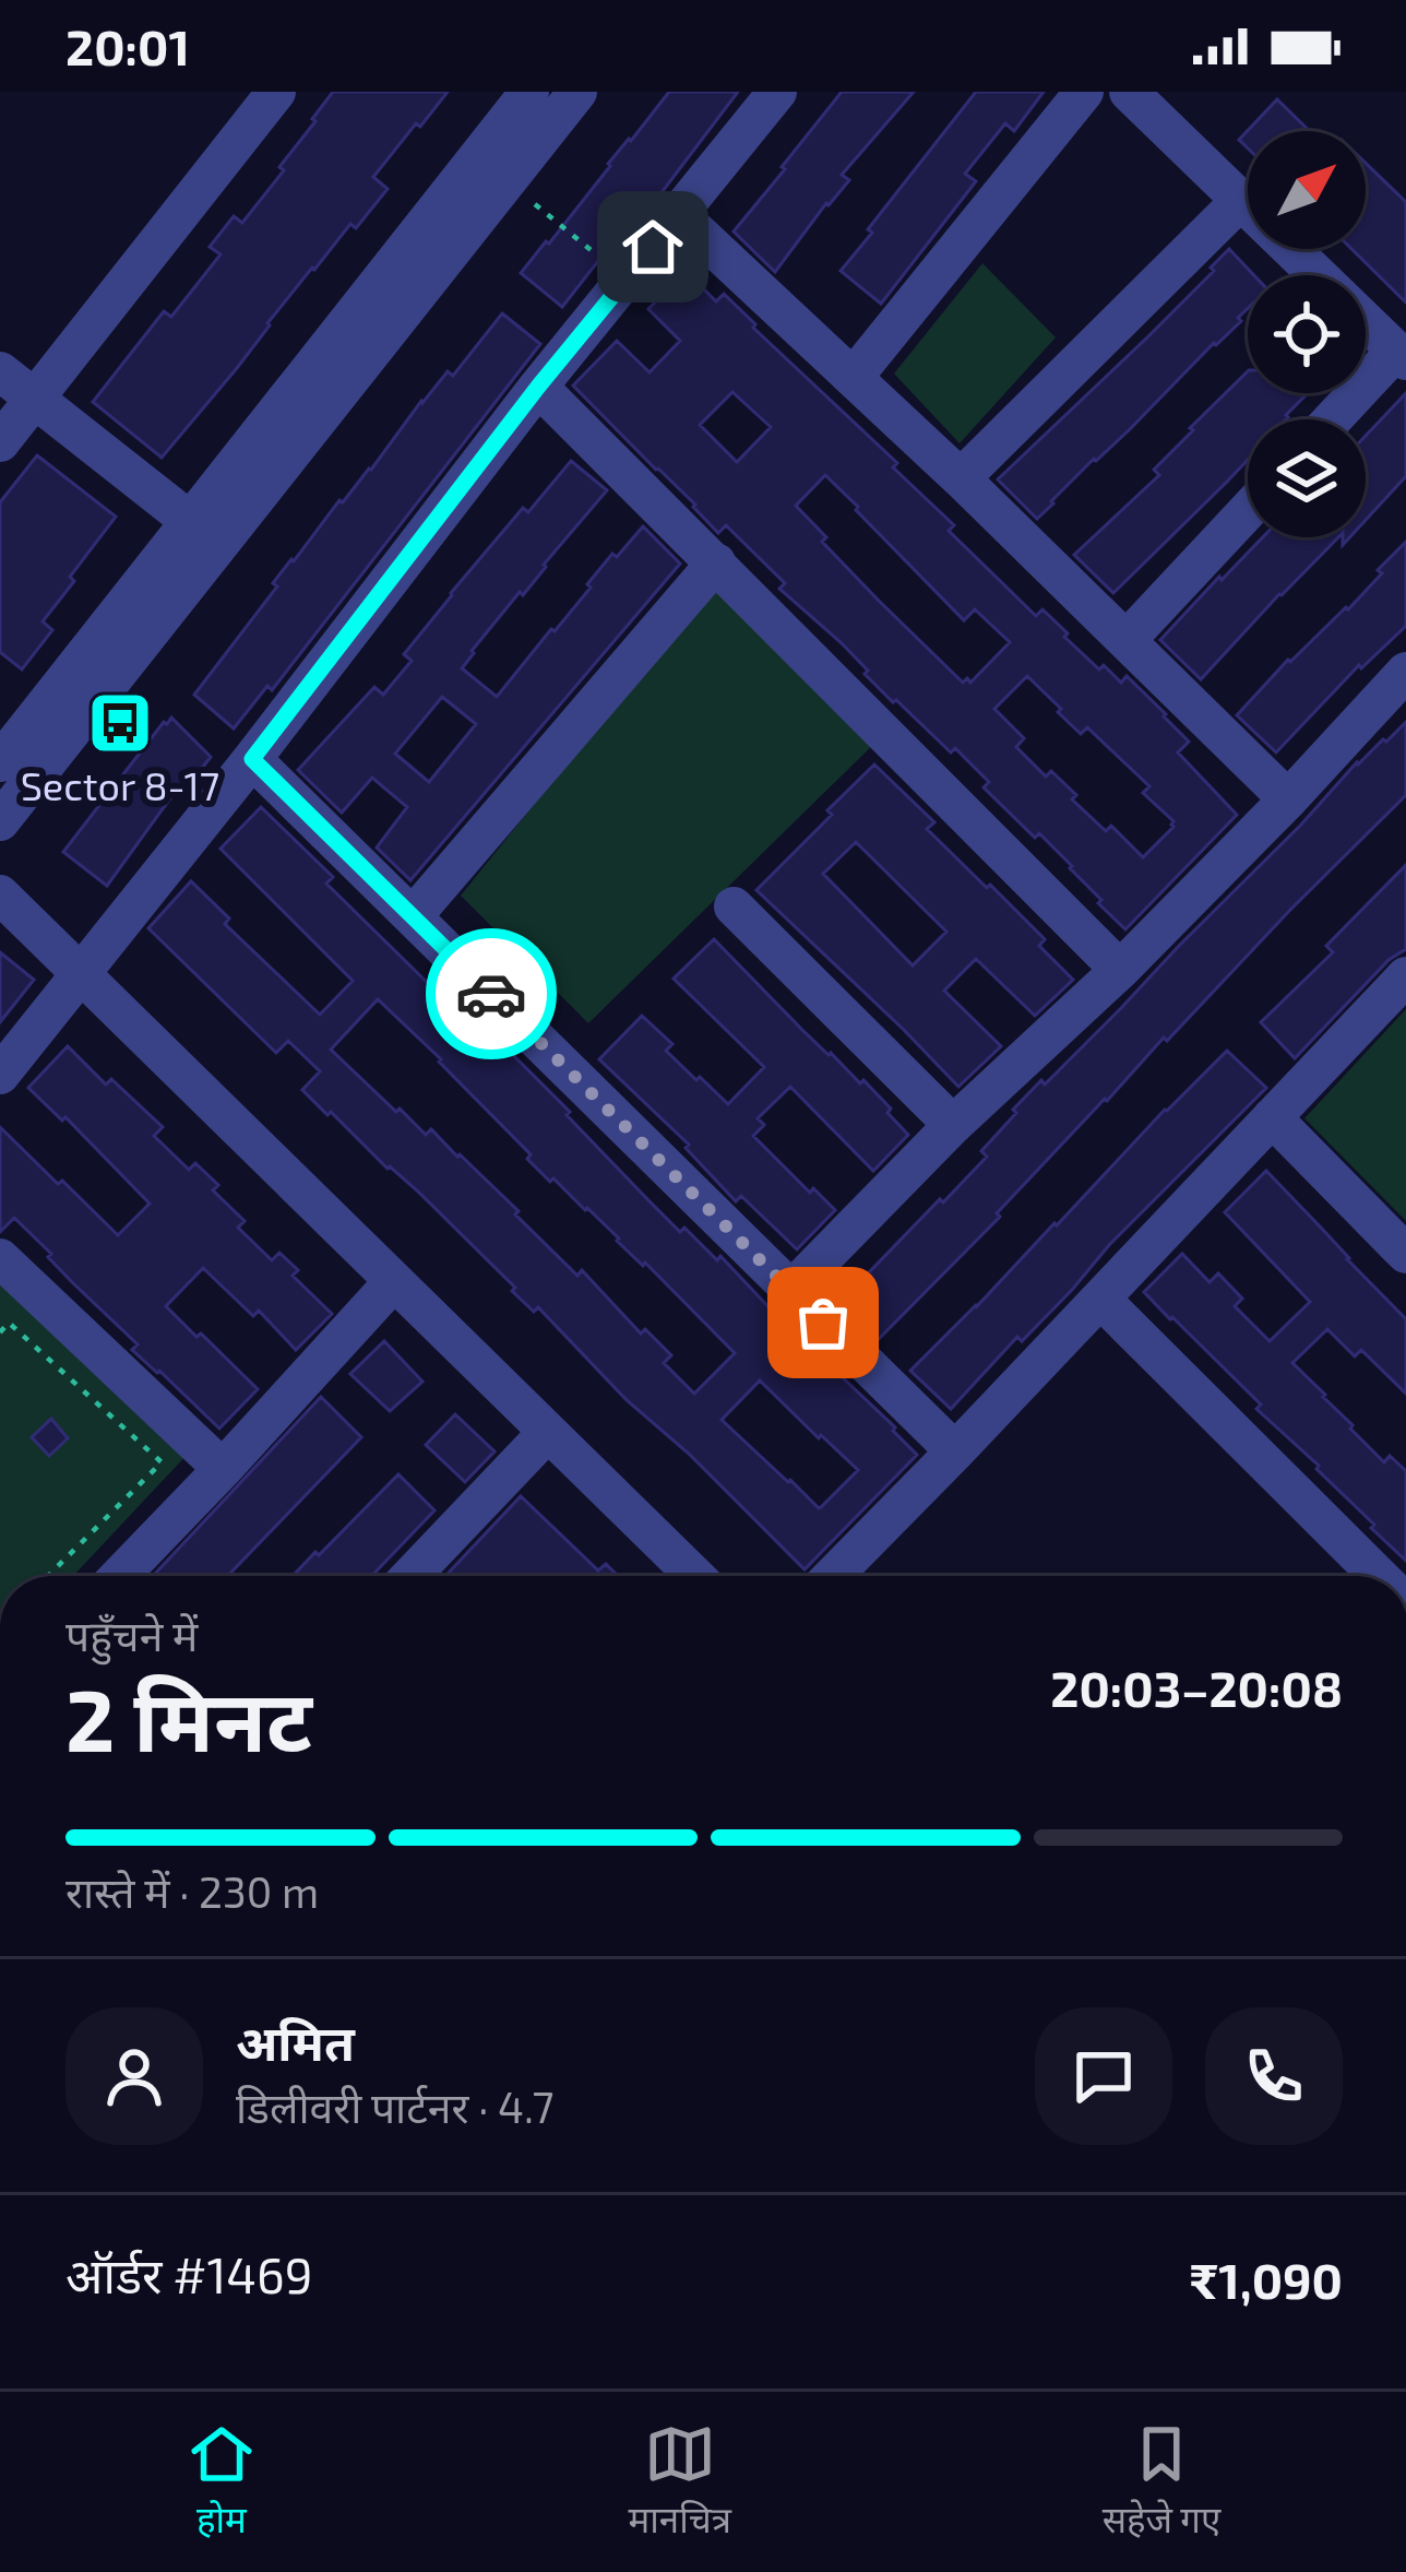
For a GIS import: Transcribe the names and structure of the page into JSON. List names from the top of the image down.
{
  "places": {
    "bus stop": ["Sector 8-17"]
  },
  "north": "top right",
  "page": {
    "status": "20:01",
    "heading": ["2 मिनट", "पहुँचने में", "20:03–20:08"],
    "panel": [
      "अमित",
      "डिलीवरी पार्टनर · 4.7",
      "ऑर्डर #1469",
      "₹1,090"
    ],
    "bar": "रास्ते में · 230 m",
    "tabs": ["होम", "मानचित्र", "सहेजे गए"]
  }
}
